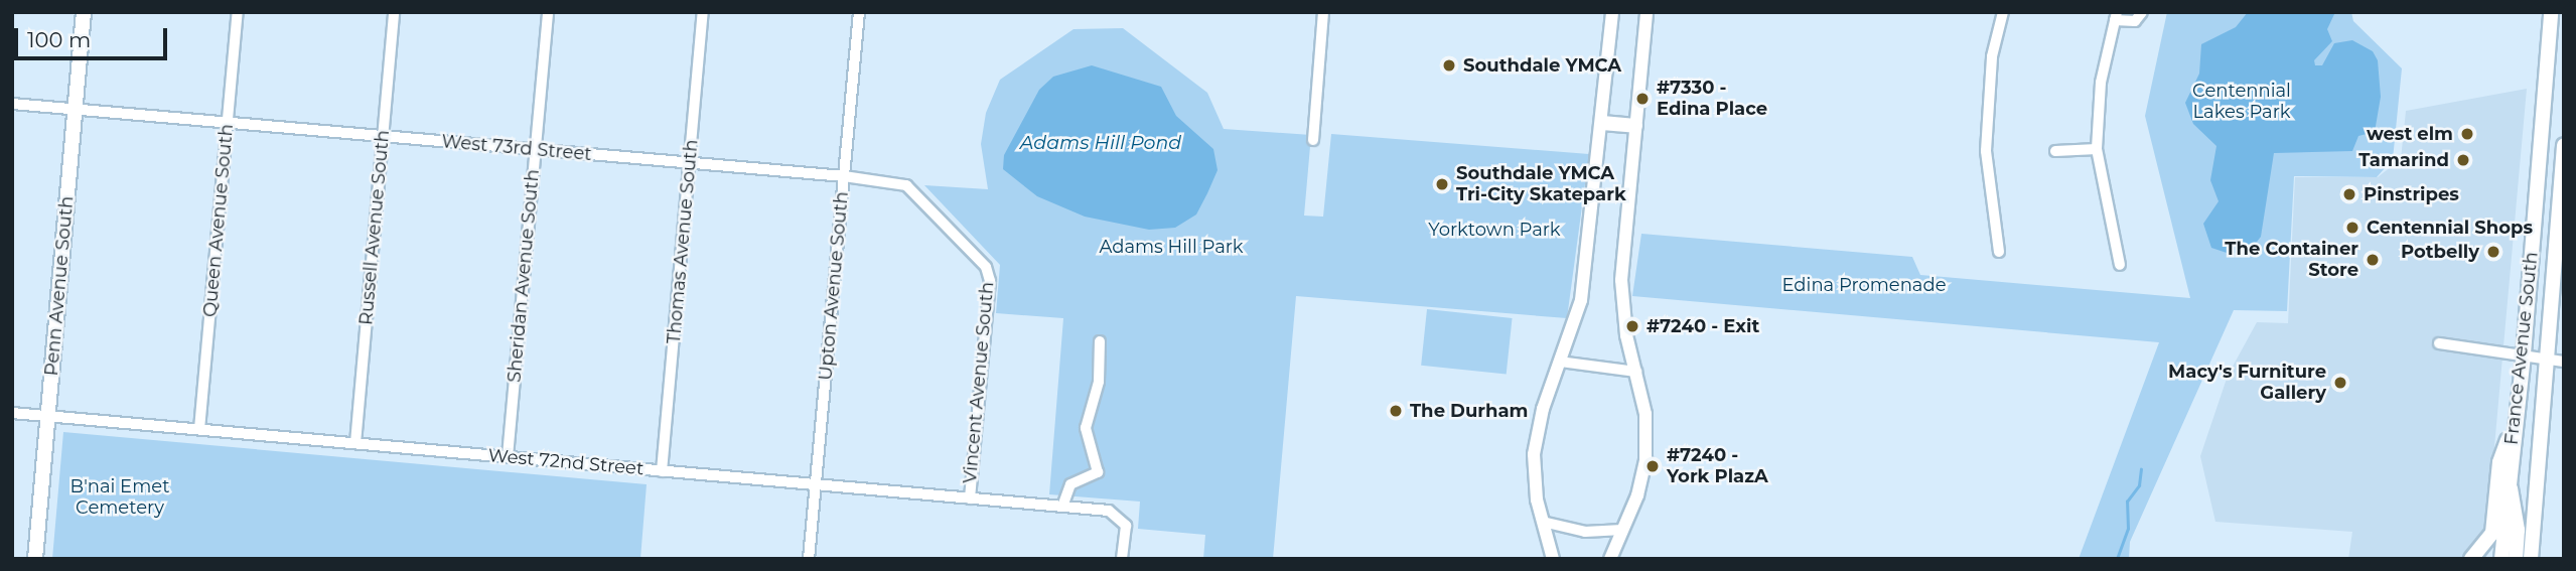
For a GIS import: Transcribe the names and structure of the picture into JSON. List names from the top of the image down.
{
  "streets": {
    "main road": ["Penn Avenue South", "France Avenue South"],
    "street": [
      "West 73rd Street",
      "Queen Avenue South",
      "Russell Avenue South",
      "Thomas Avenue South",
      "Sheridan Avenue South",
      "Upton Avenue South",
      "Vincent Avenue South",
      "West 72nd Street"
    ]
  },
  "crossings": [
    ["West 73rd Street", "Queen Avenue South"],
    ["West 73rd Street", "Russell Avenue South"],
    ["West 73rd Street", "Thomas Avenue South"],
    ["West 73rd Street", "Sheridan Avenue South"],
    ["West 73rd Street", "Penn Avenue South"],
    ["West 73rd Street", "Upton Avenue South"],
    ["West 73rd Street", "Vincent Avenue South"],
    ["Queen Avenue South", "West 72nd Street"],
    ["Russell Avenue South", "West 72nd Street"],
    ["Thomas Avenue South", "West 72nd Street"],
    ["Sheridan Avenue South", "West 72nd Street"],
    ["Penn Avenue South", "West 72nd Street"],
    ["Upton Avenue South", "West 72nd Street"],
    ["Vincent Avenue South", "West 72nd Street"]
  ],
  "water": ["Adams Hill Pond"],
  "parks": [
    "Centennial Lakes Park",
    "Yorktown Park",
    "Adams Hill Park",
    "Edina Promenade",
    "B'nai Emet Cemetery"
  ],
  "places": [
    "Southdale YMCA",
    "#7330 - Edina Place",
    "west elm",
    "Tamarind",
    "Southdale YMCA Tri-City Skatepark",
    "Pinstripes",
    "Centennial Shops",
    "Potbelly",
    "The Container Store",
    "#7240 - Exit",
    "Macy's Furniture Gallery",
    "The Durham",
    "#7240 - York PlazA"
  ],
  "scale_bar": "100 m"
}
